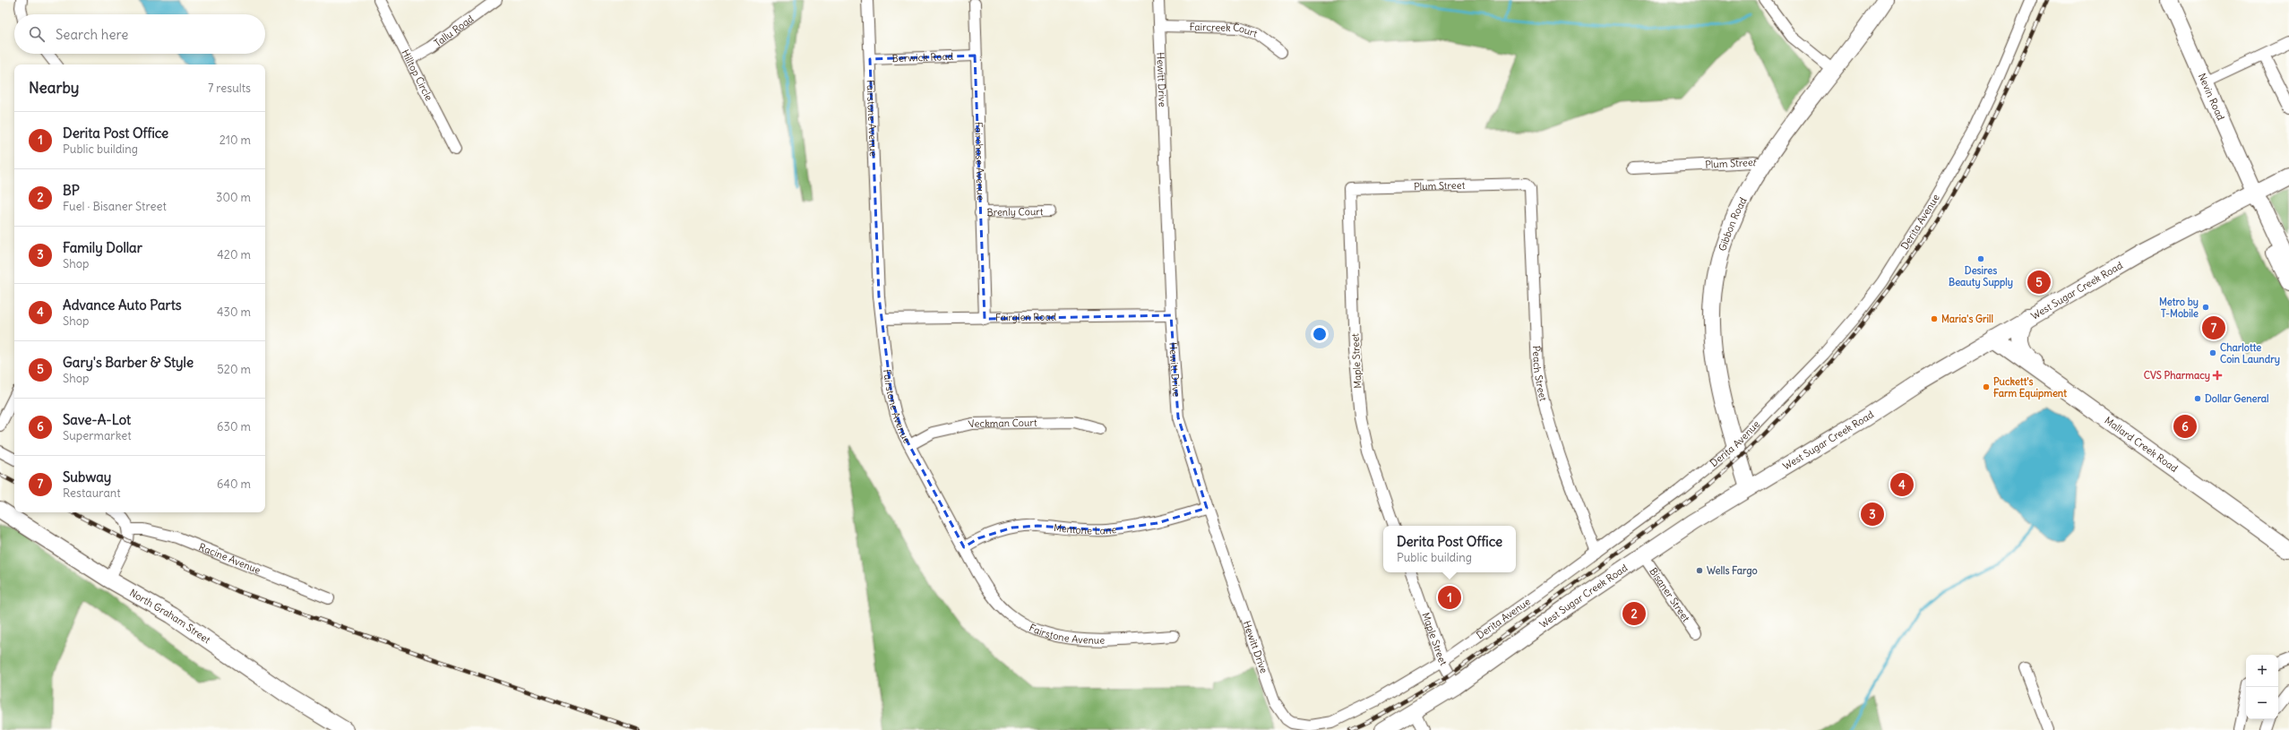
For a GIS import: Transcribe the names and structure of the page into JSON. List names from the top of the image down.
{
  "streets": {
    "main road": [
      "Nevin Road",
      "Gibbon Road",
      "West Sugar Creek Road",
      "Mallard Creek Road",
      "North Graham Street"
    ],
    "street": [
      "Tallu Road",
      "Faircreek Court",
      "Berwick Road",
      "Hilltop Circle",
      "Hewitt Drive",
      "Fairstone Avenue",
      "Fairchase Avenue",
      "Plum Street",
      "Brenly Court",
      "Derita Avenue",
      "Fairglen Road",
      "Maple Street",
      "Peach Street",
      "Veckman Court",
      "Mentone Lane",
      "Racine Avenue",
      "Bisaner Street"
    ]
  },
  "crossings": [
    ["Tallu Road", "Hilltop Circle"],
    ["Faircreek Court", "Hewitt Drive"],
    ["Berwick Road", "Fairstone Avenue"],
    ["Berwick Road", "Fairchase Avenue"],
    ["Hewitt Drive", "Derita Avenue"],
    ["Hewitt Drive", "Fairglen Road"],
    ["Hewitt Drive", "Mentone Lane"],
    ["Nevin Road", "West Sugar Creek Road"],
    ["Fairstone Avenue", "Fairglen Road"],
    ["Fairstone Avenue", "Veckman Court"],
    ["Fairstone Avenue", "Mentone Lane"],
    ["Fairchase Avenue", "Brenly Court"],
    ["Fairchase Avenue", "Fairglen Road"],
    ["Plum Street", "Gibbon Road"],
    ["Plum Street", "Maple Street"],
    ["Plum Street", "Peach Street"],
    ["Derita Avenue", "Gibbon Road"],
    ["Derita Avenue", "Maple Street"],
    ["Derita Avenue", "Peach Street"],
    ["Gibbon Road", "West Sugar Creek Road"],
    ["West Sugar Creek Road", "Maple Street"],
    ["West Sugar Creek Road", "Mallard Creek Road"],
    ["West Sugar Creek Road", "Bisaner Street"]
  ],
  "places": {
    "other": [
      "Desires Beauty Supply",
      "Metro by T-Mobile",
      "Maria's Grill",
      "Charlotte Coin Laundry",
      "Puckett's Farm Equipment",
      "Dollar General",
      "Wells Fargo"
    ],
    "health": ["CVS Pharmacy"]
  },
  "page": {
    "search": "Search here",
    "heading": ["Nearby", "7 results"],
    "list": [
      {
        "mark": "1",
        "name": "Derita Post Office",
        "note": "Public building",
        "value": "210 m"
      },
      {
        "mark": "2",
        "name": "BP",
        "note": "Fuel · Bisaner Street",
        "value": "300 m"
      },
      {
        "mark": "3",
        "name": "Family Dollar",
        "note": "Shop",
        "value": "420 m"
      },
      {
        "mark": "4",
        "name": "Advance Auto Parts",
        "note": "Shop",
        "value": "430 m"
      },
      {
        "mark": "5",
        "name": "Gary's Barber & Style",
        "note": "Shop",
        "value": "520 m"
      },
      {
        "mark": "6",
        "name": "Save-A-Lot",
        "note": "Supermarket",
        "value": "630 m"
      },
      {
        "mark": "7",
        "name": "Subway",
        "note": "Restaurant",
        "value": "640 m"
      }
    ],
    "pins": [
      "5",
      "7",
      "6",
      "4",
      "3",
      "1",
      "2"
    ],
    "popup": ["Derita Post Office", "Public building"],
    "map_buttons": ["+", "−"]
  }
}
